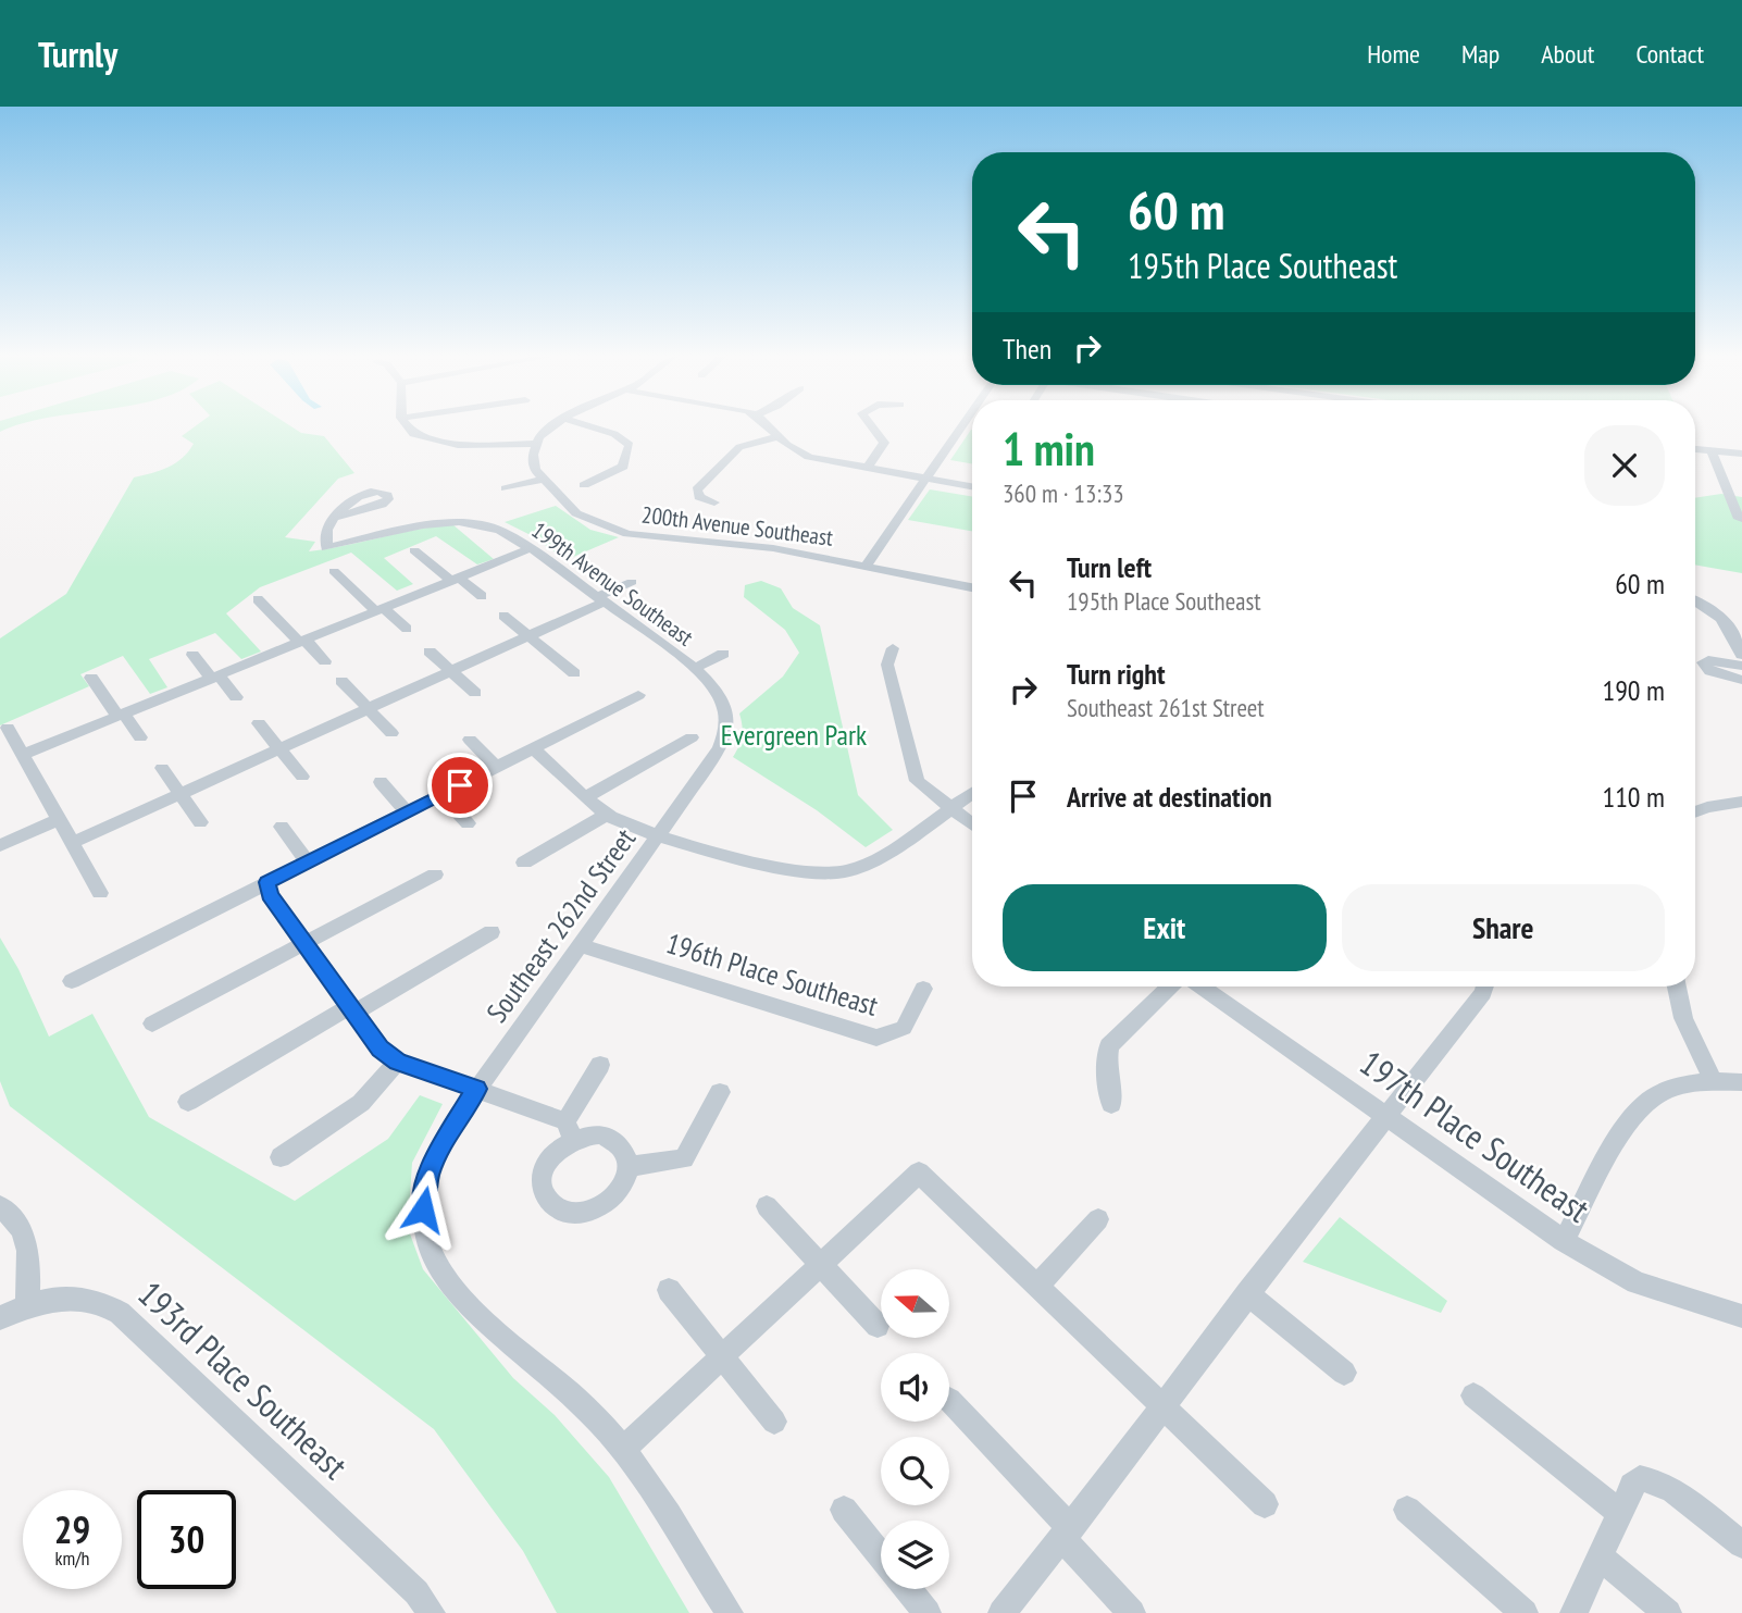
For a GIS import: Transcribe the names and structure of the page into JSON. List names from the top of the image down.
{
  "streets": {
    "street": [
      "200th Avenue Southeast",
      "199th Avenue Southeast",
      "Southeast 262nd Street",
      "196th Place Southeast",
      "197th Place Southeast",
      "193rd Place Southeast"
    ]
  },
  "crossings": [
    ["199th Avenue Southeast", "Southeast 262nd Street"],
    ["Southeast 262nd Street", "196th Place Southeast"]
  ],
  "parks": ["Evergreen Park"],
  "north": "left",
  "page": {
    "header": "Turnly",
    "nav": [
      "Home",
      "Map",
      "About",
      "Contact"
    ],
    "turn": ["60 m", "195th Place Southeast"],
    "then": "Then",
    "heading": ["1 min", "360 m · 13:33"],
    "list": [
      {
        "name": "Turn left",
        "note": "195th Place Southeast",
        "value": "60 m"
      },
      {
        "name": "Turn right",
        "note": "Southeast 261st Street",
        "value": "190 m"
      },
      {
        "name": "Arrive at destination",
        "value": "110 m"
      }
    ],
    "buttons": ["Exit", "Share"],
    "speed": "29 km/h",
    "limit": "30"
  }
}
